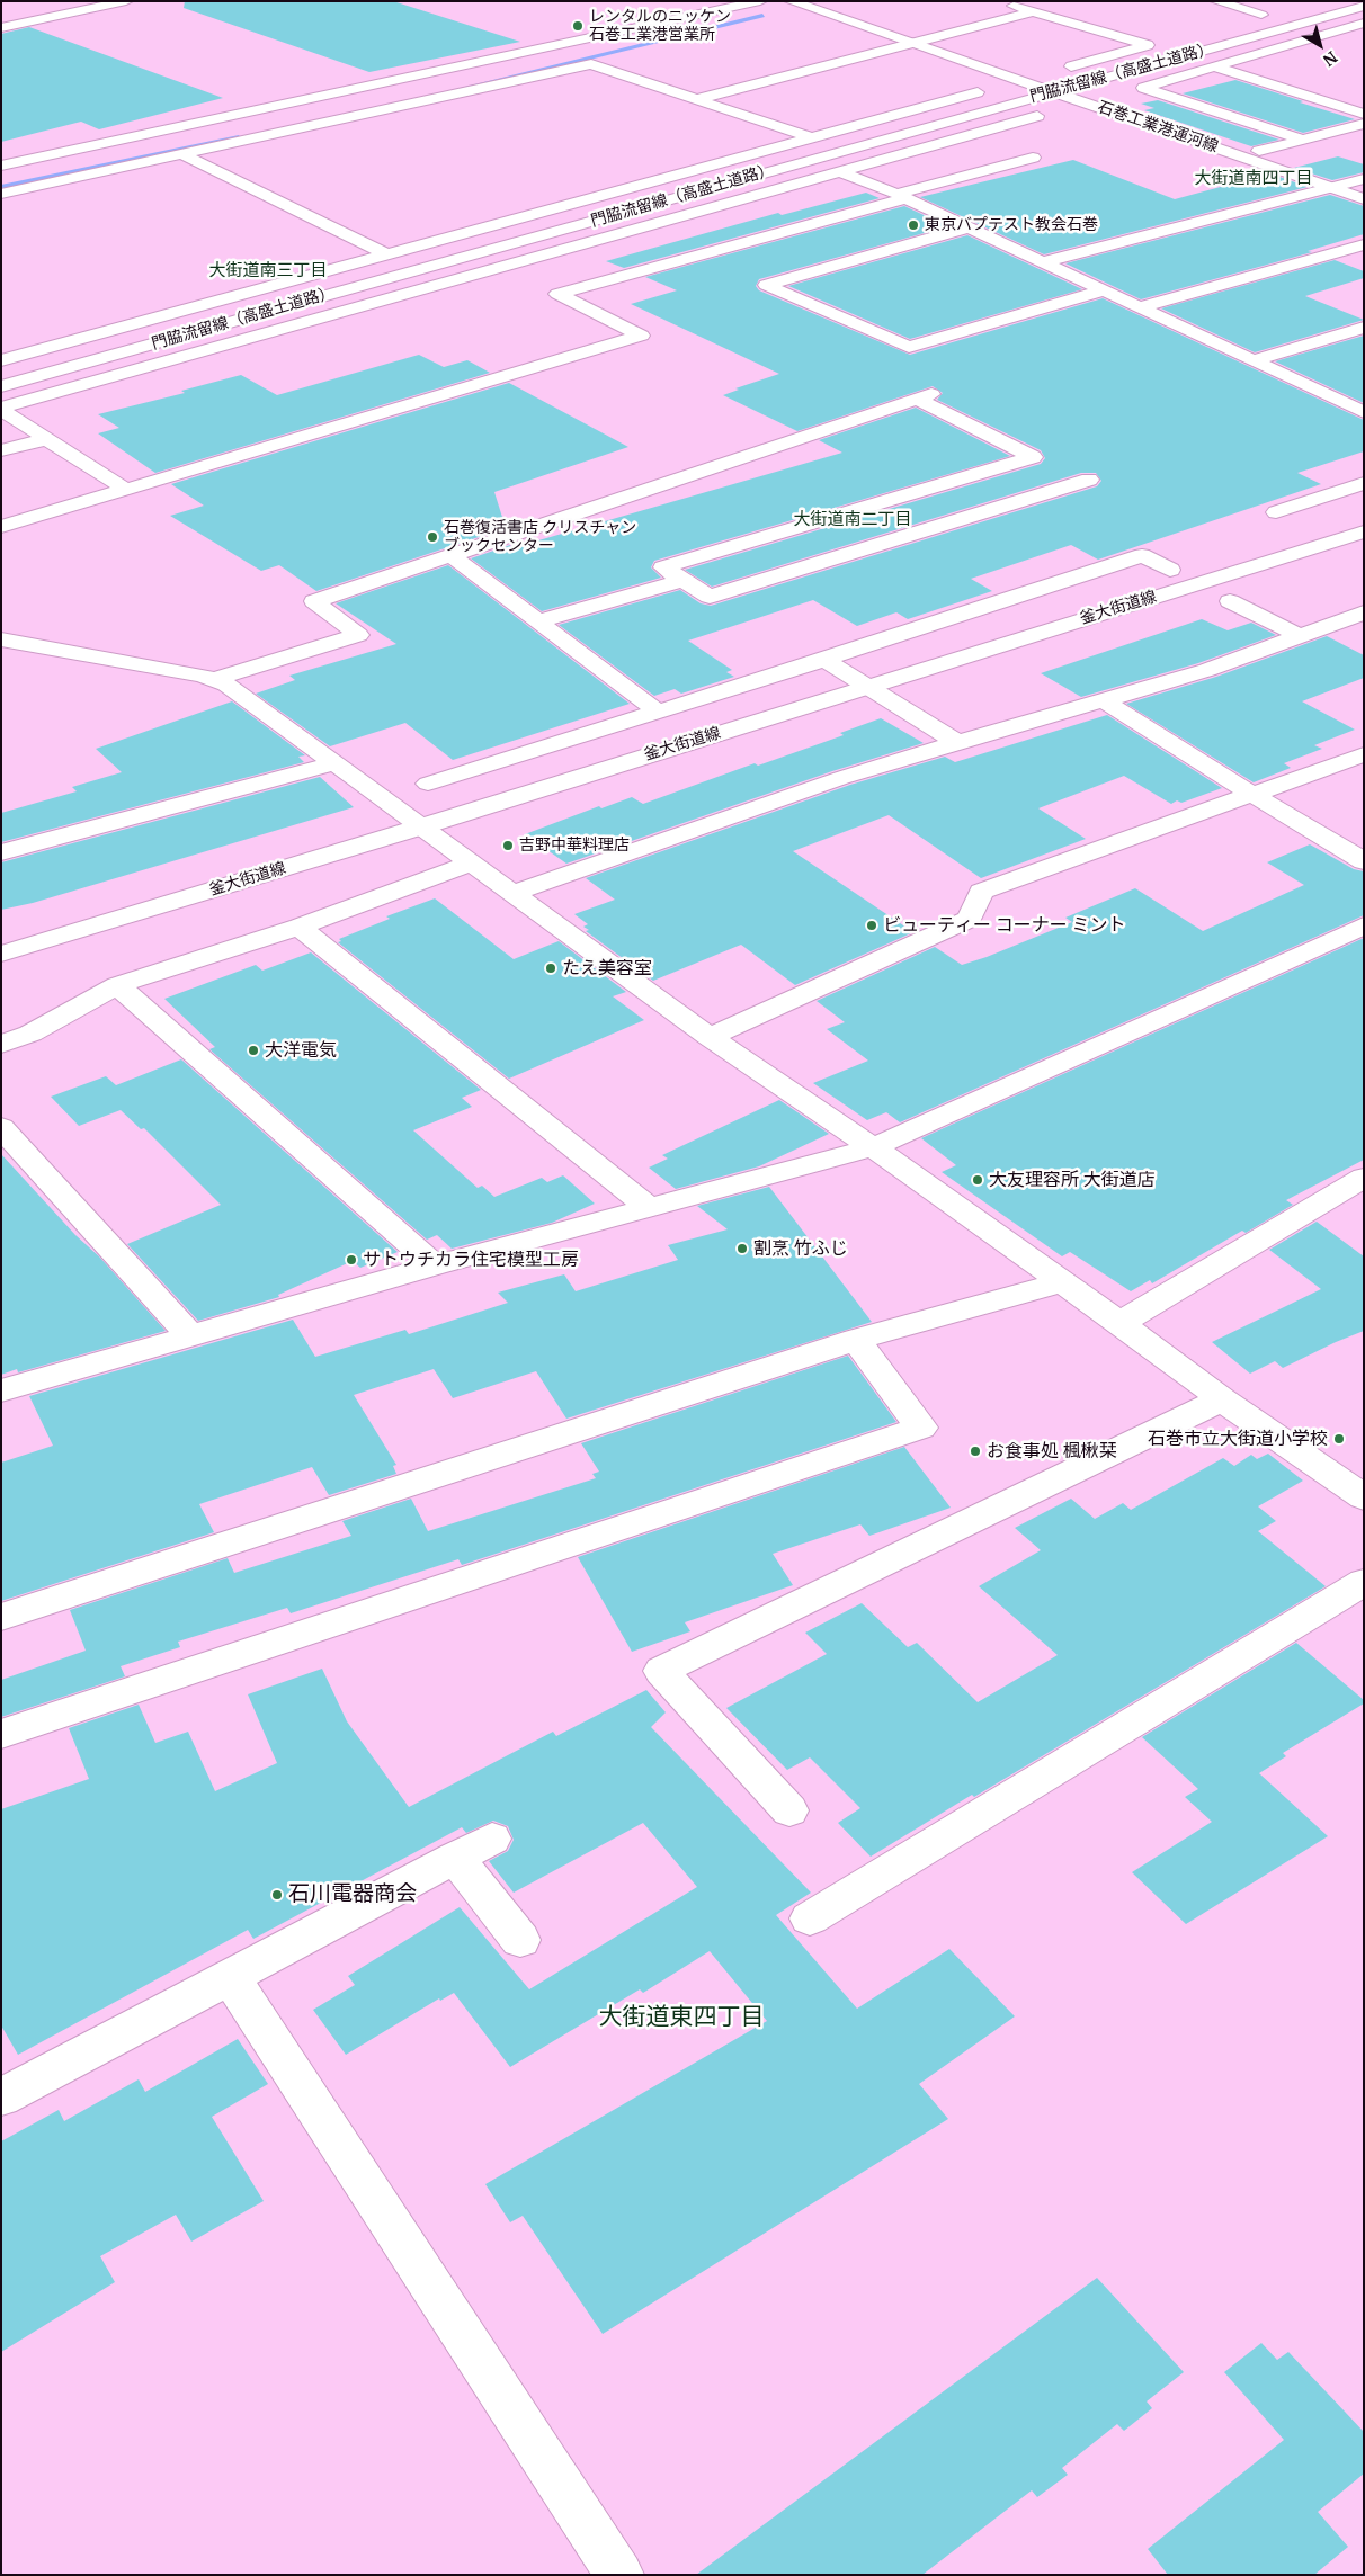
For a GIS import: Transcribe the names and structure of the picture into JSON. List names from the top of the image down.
{
  "streets": {
    "street": ["門脇流留線（高盛土道路）", "石巻工業港運河線", "釜大街道線"]
  },
  "crossings": [
    ["門脇流留線（高盛土道路）", "石巻工業港運河線"]
  ],
  "districts": [
    "大街道南四丁目",
    "大街道南三丁目",
    "大街道南二丁目",
    "大街道東四丁目"
  ],
  "places": [
    "レンタルのニッケン 石巻工業港営業所",
    "東京バプテスト教会石巻",
    "石巻復活書店 クリスチャン ブックセンター",
    "吉野中華料理店",
    "ビューティー コーナー ミント",
    "たえ美容室",
    "大洋電気",
    "大友理容所 大街道店",
    "割烹 竹ふじ",
    "サトウチカラ住宅模型工房",
    "石巻市立大街道小学校",
    "お食事処 楓楸栞",
    "石川電器商会"
  ],
  "north": "bottom right"
}
